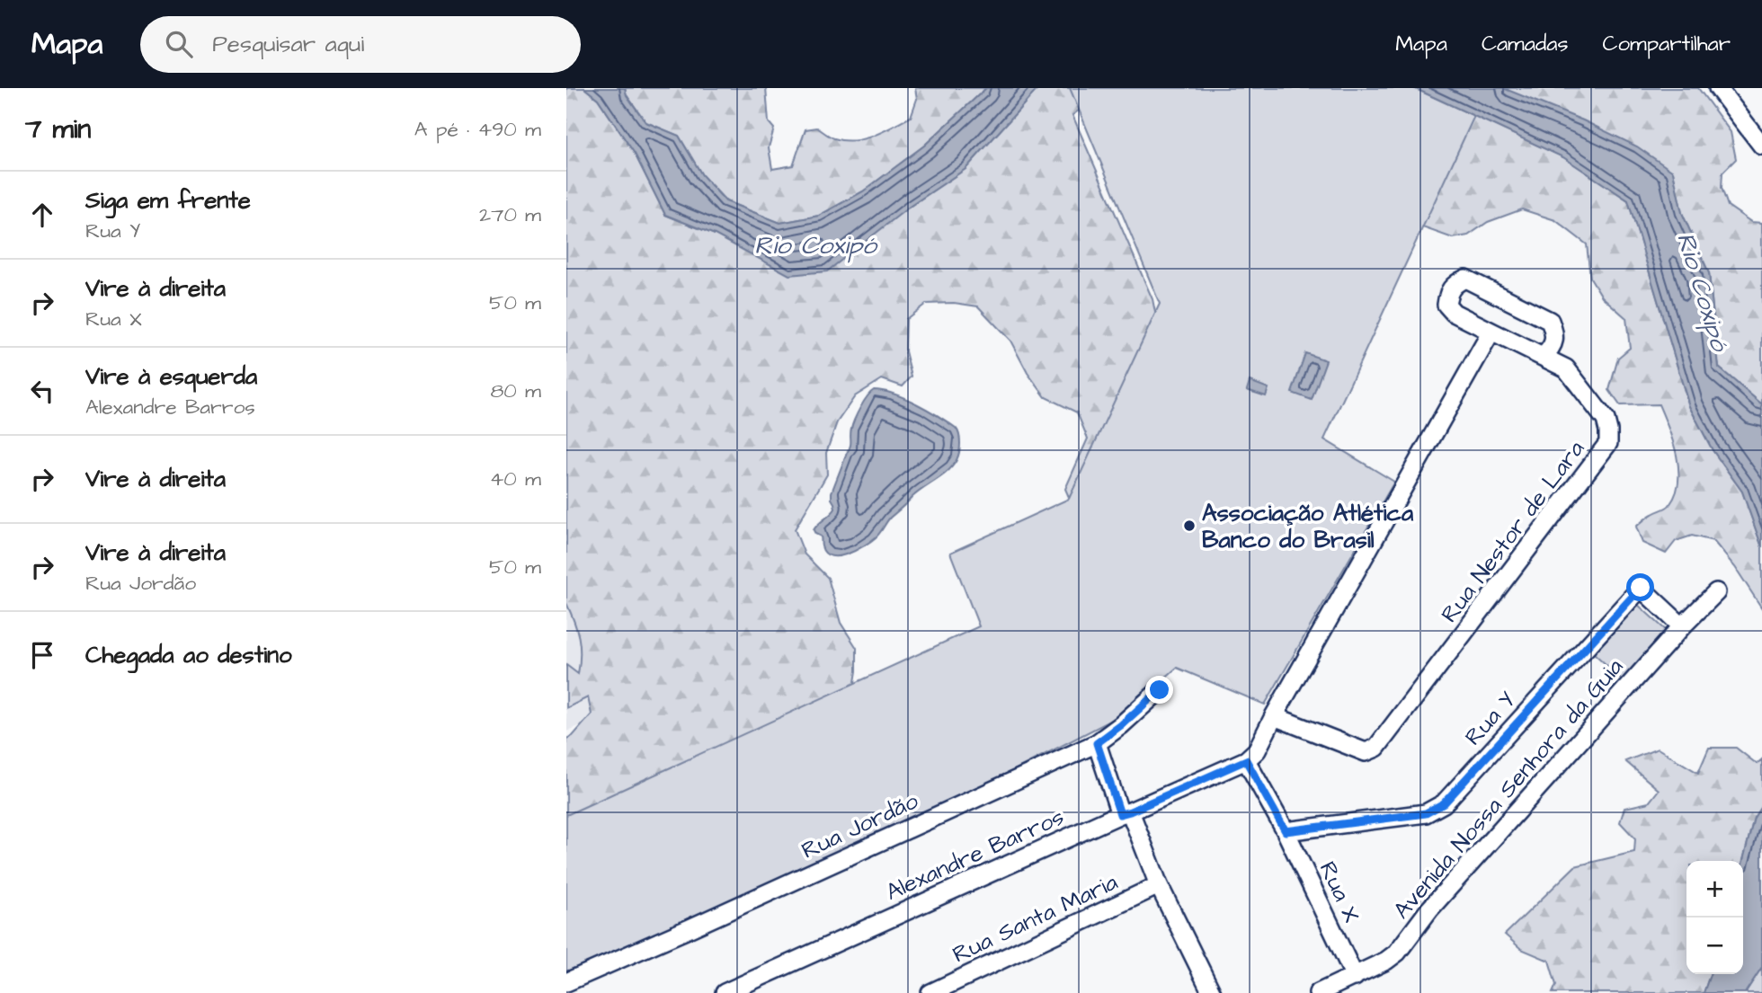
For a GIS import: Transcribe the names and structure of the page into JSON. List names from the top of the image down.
{
  "streets": {
    "street": [
      "Rua Nestor de Lara",
      "Rua Y",
      "Avenida Nossa Senhora da Guia",
      "Rua Jordão",
      "Alexandre Barros",
      "Rua X",
      "Rua Santa Maria"
    ]
  },
  "crossings": [
    ["Rua Y", "Avenida Nossa Senhora da Guia"],
    ["Rua Y", "Rua X"],
    ["Avenida Nossa Senhora da Guia", "Rua X"],
    ["Alexandre Barros", "Rua X"]
  ],
  "water": ["Rio Coxipó"],
  "places": ["Associação Atlética Banco do Brasil"],
  "page": {
    "header": "Mapa",
    "search": "Pesquisar aqui",
    "nav": ["Mapa", "Camadas", "Compartilhar"],
    "heading": ["7 min", "A pé · 490 m"],
    "list": [
      ["Siga em frente", "Rua Y", "270 m"],
      ["Vire à direita", "Rua X", "50 m"],
      ["Vire à esquerda", "Alexandre Barros", "80 m"],
      ["Vire à direita", "40 m"],
      ["Vire à direita", "Rua Jordão", "50 m"],
      "Chegada ao destino"
    ],
    "map_buttons": ["+", "−"]
  }
}
